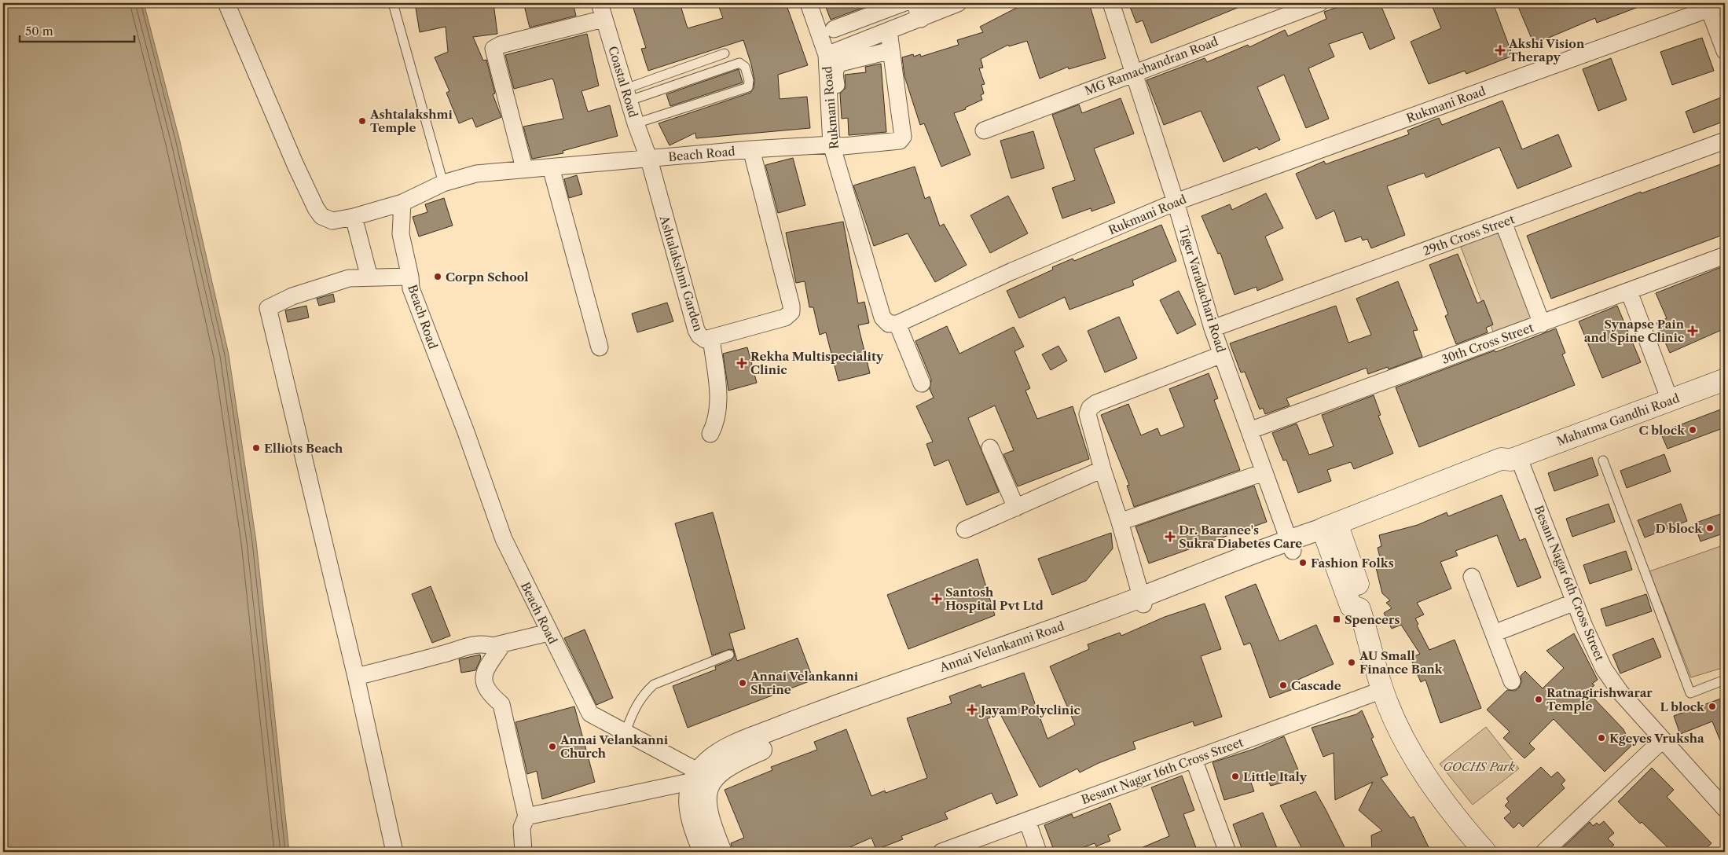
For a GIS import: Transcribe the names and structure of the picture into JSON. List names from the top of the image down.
{
  "streets": {
    "main road": ["Mahatma Gandhi Road"],
    "street": [
      "MG Ramachandran Road",
      "Coastal Road",
      "Rukmani Road",
      "Beach Road",
      "29th Cross Street",
      "Ashtalakshmi Garden",
      "Tiger Varadachari Road",
      "30th Cross Street",
      "Besant Nagar 6th Cross Street",
      "Annai Velankanni Road",
      "Besant Nagar 16th Cross Street"
    ]
  },
  "crossings": [
    ["MG Ramachandran Road", "Tiger Varadachari Road"],
    ["Coastal Road", "Beach Road"],
    ["Coastal Road", "Ashtalakshmi Garden"],
    ["Rukmani Road", "Beach Road"],
    ["Rukmani Road", "Tiger Varadachari Road"],
    ["Beach Road", "Ashtalakshmi Garden"],
    ["Beach Road", "Annai Velankanni Road"],
    ["29th Cross Street", "Tiger Varadachari Road"],
    ["Tiger Varadachari Road", "30th Cross Street"],
    ["Tiger Varadachari Road", "Annai Velankanni Road"],
    ["Mahatma Gandhi Road", "Besant Nagar 6th Cross Street"],
    ["Mahatma Gandhi Road", "Annai Velankanni Road"]
  ],
  "parks": ["GOCHS Park"],
  "places": {
    "health": [
      "Akshi Vision Therapy",
      "Synapse Pain and Spine Clinic",
      "Rekha Multispeciality Clinic",
      "Dr. Baranee's Sukra Diabetes Care",
      "Santosh Hospital Pvt Ltd",
      "Jayam Polyclinic"
    ],
    "other": [
      "Ashtalakshmi Temple",
      "Corpn School",
      "C block",
      "Elliots Beach",
      "D block",
      "Fashion Folks",
      "AU Small Finance Bank",
      "Annai Velankanni Shrine",
      "Cascade",
      "Ratnagirishwarar Temple",
      "L block",
      "Kgeyes Vruksha",
      "Annai Velankanni Church",
      "Little Italy"
    ],
    "transit": ["Spencers"]
  },
  "scale_bar": "50 m"
}
